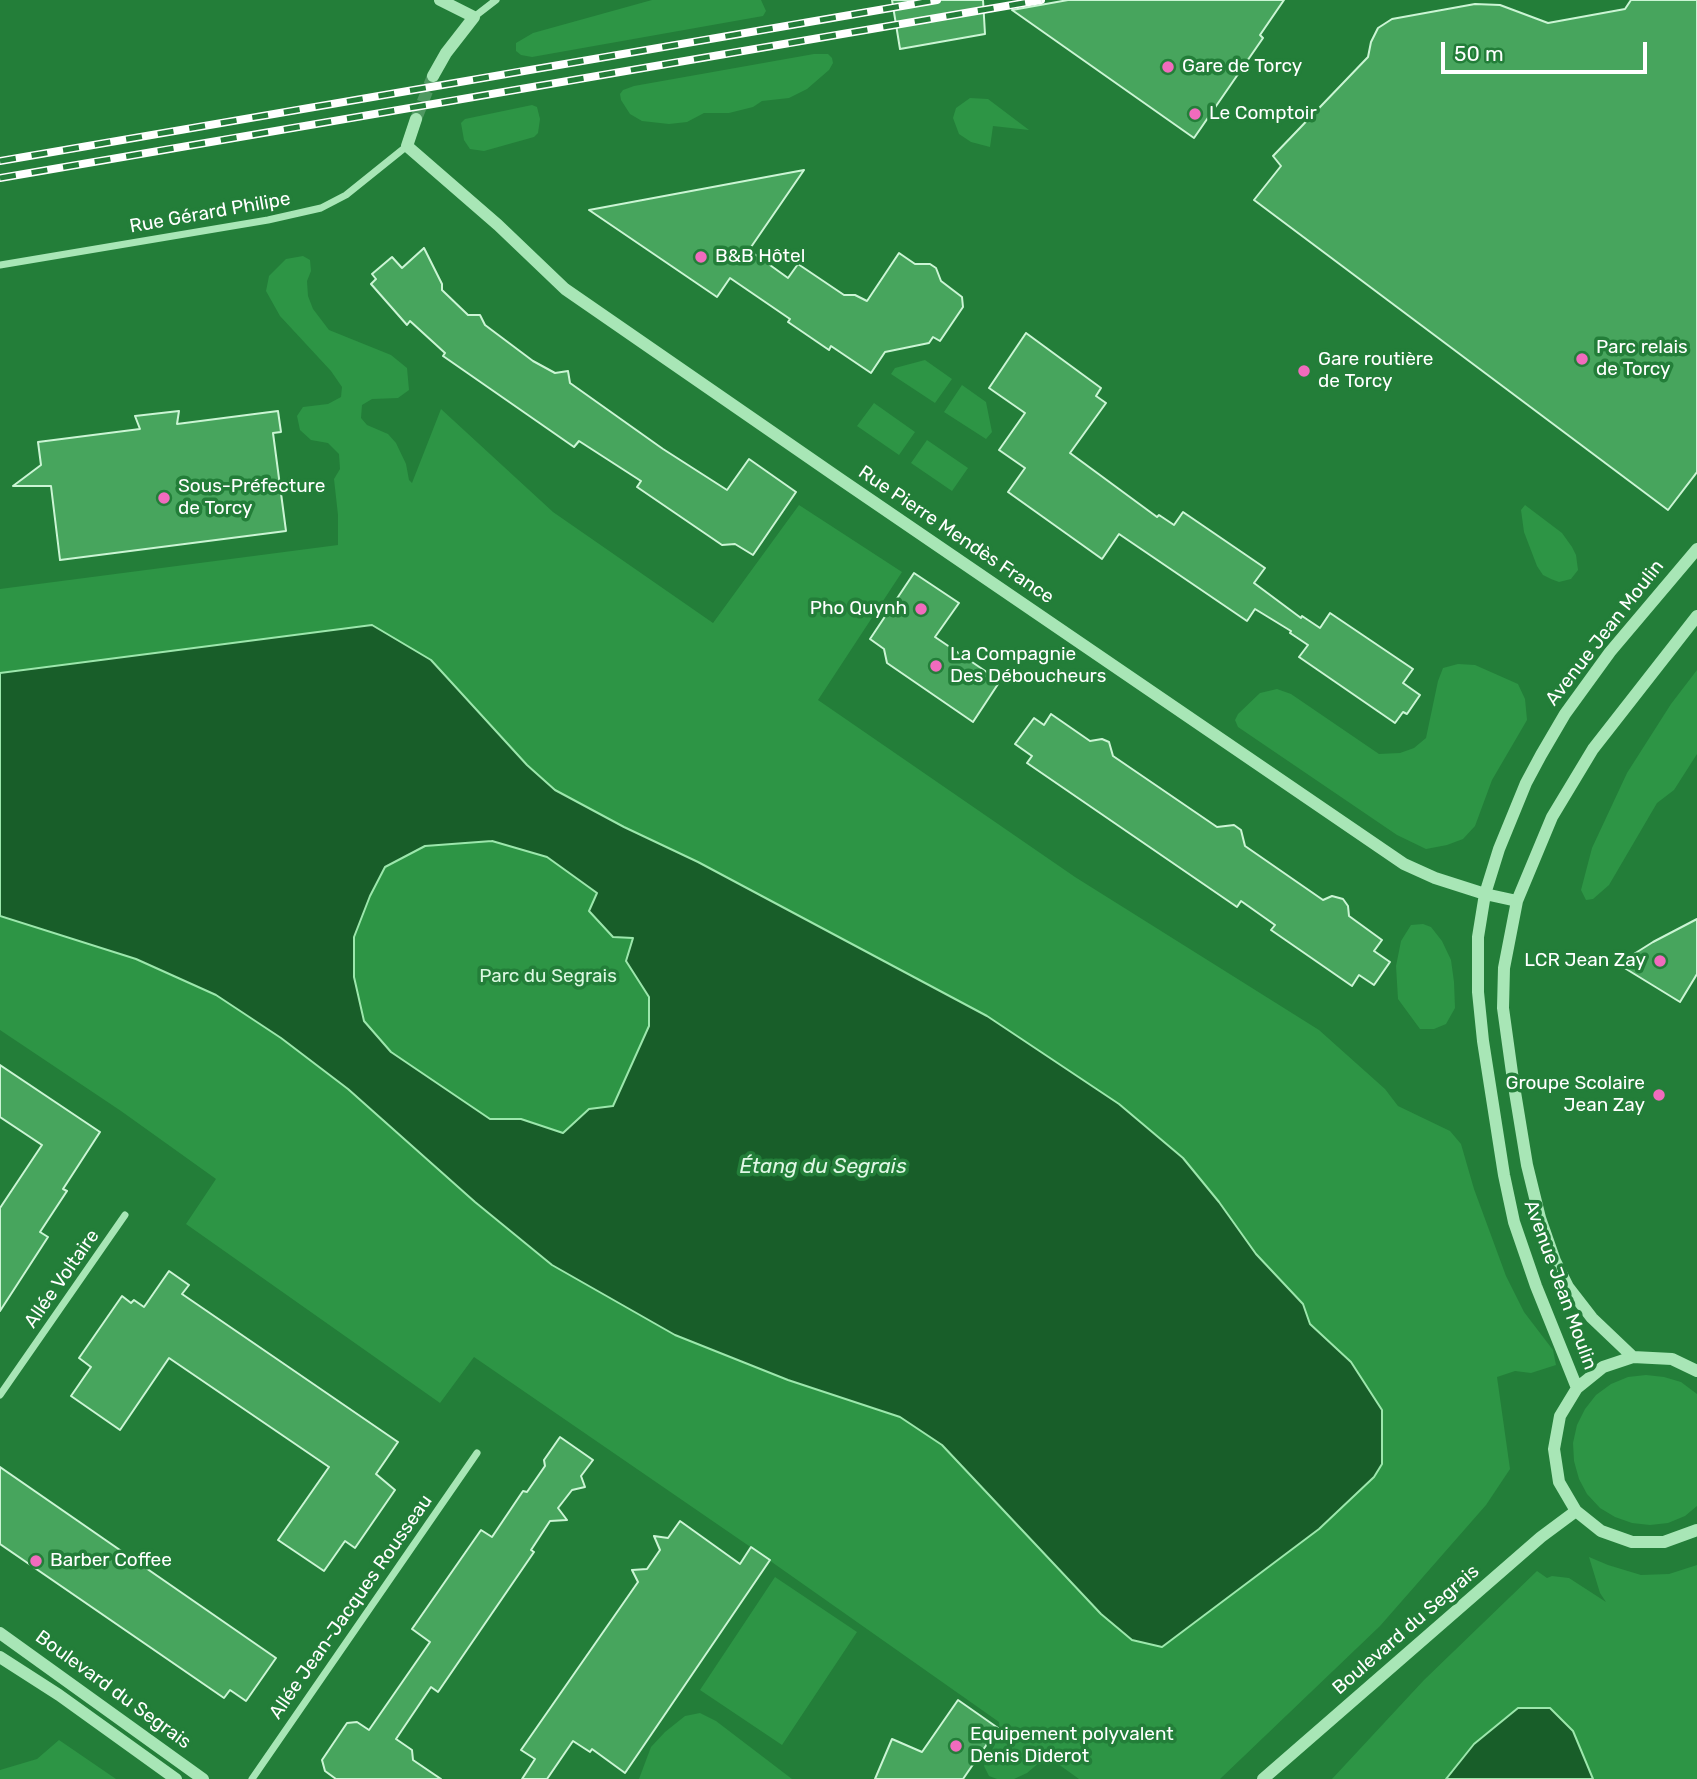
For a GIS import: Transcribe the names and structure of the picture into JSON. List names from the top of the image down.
{
  "streets": {
    "street": [
      "Rue Gérard Philipe",
      "Rue Pierre Mendès France",
      "Avenue Jean Moulin",
      "Allée Voltaire",
      "Allée Jean-Jacques Rousseau",
      "Boulevard du Segrais"
    ]
  },
  "crossings": [
    ["Rue Gérard Philipe", "Rue Pierre Mendès France"],
    ["Rue Pierre Mendès France", "Avenue Jean Moulin"]
  ],
  "water": ["Étang du Segrais"],
  "parks": ["Parc du Segrais"],
  "places": [
    "Gare de Torcy",
    "Le Comptoir",
    "B&B Hôtel",
    "Parc relais de Torcy",
    "Gare routière de Torcy",
    "Sous-Préfecture de Torcy",
    "Pho Quynh",
    "La Compagnie Des Déboucheurs",
    "LCR Jean Zay",
    "Groupe Scolaire Jean Zay",
    "Barber Coffee",
    "Equipement polyvalent Denis Diderot"
  ],
  "scale_bar": "50 m"
}
